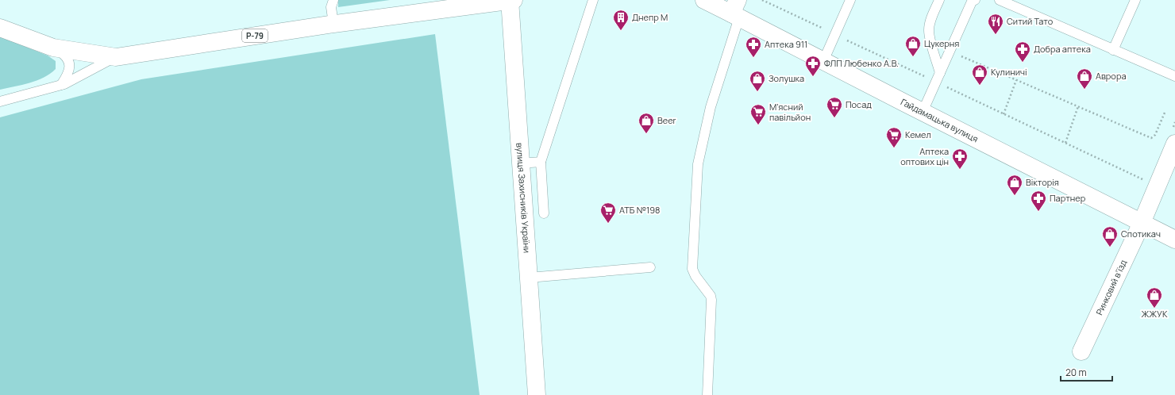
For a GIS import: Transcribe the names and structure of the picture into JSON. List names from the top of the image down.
{
  "streets": {
    "street": [
      "Р-79",
      "Гайдамацька вулиця",
      "вулиця Захисників України",
      "Ринковий в’їзд"
    ]
  },
  "crossings": [
    ["Р-79", "вулиця Захисників України"],
    ["Гайдамацька вулиця", "Ринковий в’їзд"]
  ],
  "places": {
    "building": ["Днепр М"],
    "restaurant": ["Ситий Тато"],
    "shop": [
      "Цукерня",
      "Кулиничі",
      "Аврора",
      "Золушка",
      "Beer",
      "Вікторія",
      "Спотикач",
      "ЖЖУК"
    ],
    "pharmacy": [
      "Аптека 911",
      "Добра аптека",
      "ФЛП Любенко А.В.",
      "Аптека оптових цін",
      "Партнер"
    ],
    "supermarket": [
      "Посад",
      "М'ясний павільйон",
      "Кемел",
      "АТБ №198"
    ]
  },
  "scale_bar": "20 m"
}
